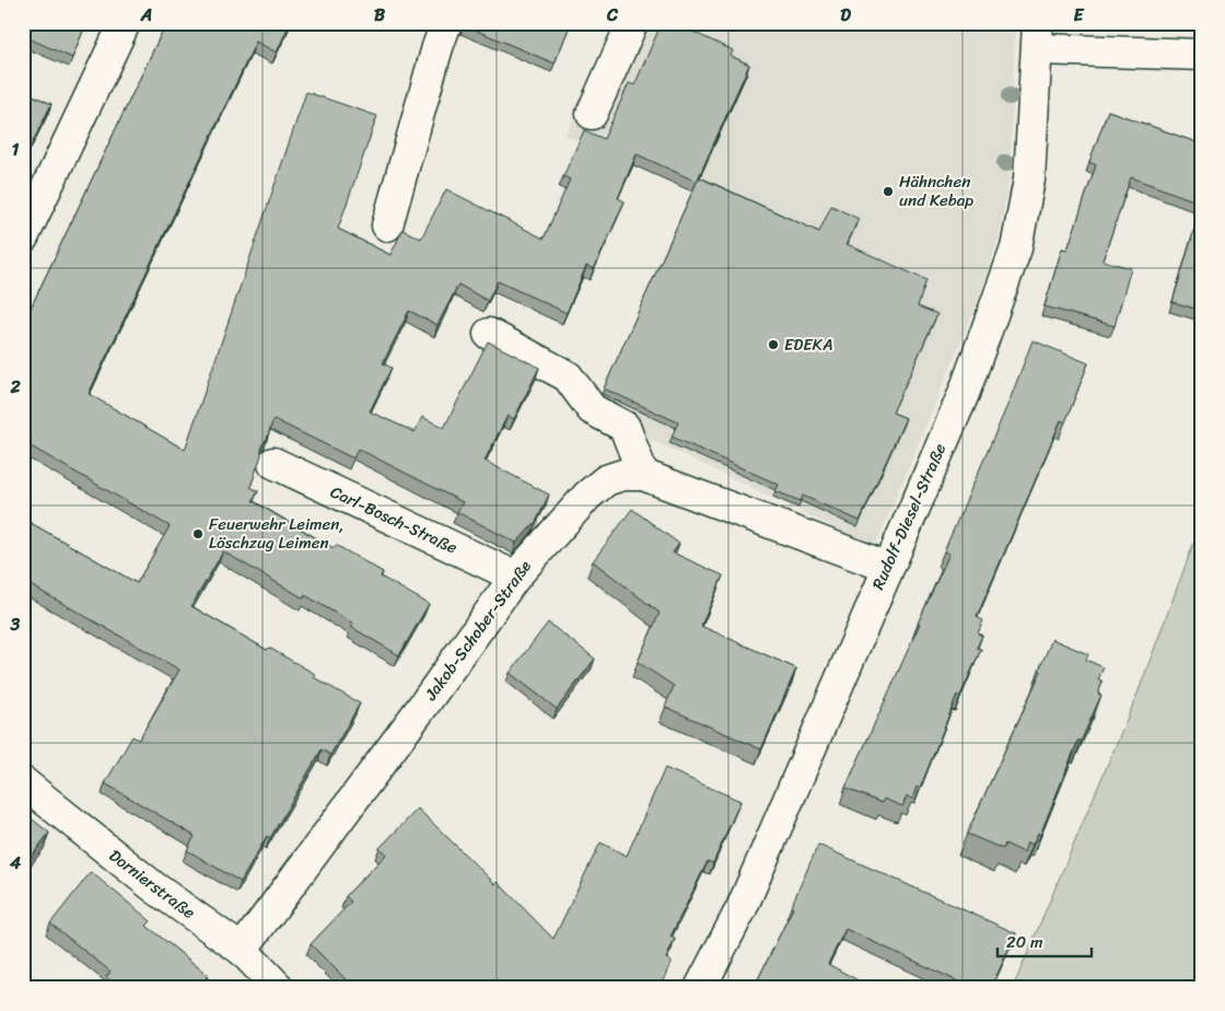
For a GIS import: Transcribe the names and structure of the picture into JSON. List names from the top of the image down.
{
  "streets": {
    "street": [
      "Rudolf-Diesel-Straße",
      "Carl-Bosch-Straße",
      "Jakob-Schober-Straße",
      "Dornierstraße"
    ]
  },
  "crossings": [
    ["Rudolf-Diesel-Straße", "Jakob-Schober-Straße"],
    ["Carl-Bosch-Straße", "Jakob-Schober-Straße"],
    ["Jakob-Schober-Straße", "Dornierstraße"]
  ],
  "places": ["Hähnchen und Kebap", "EDEKA", "Feuerwehr Leimen, Löschzug Leimen"],
  "scale_bar": "20 m",
  "grid": {
    "columns": [
      "A",
      "B",
      "C",
      "D",
      "E"
    ],
    "rows": [
      "1",
      "2",
      "3",
      "4"
    ]
  }
}
